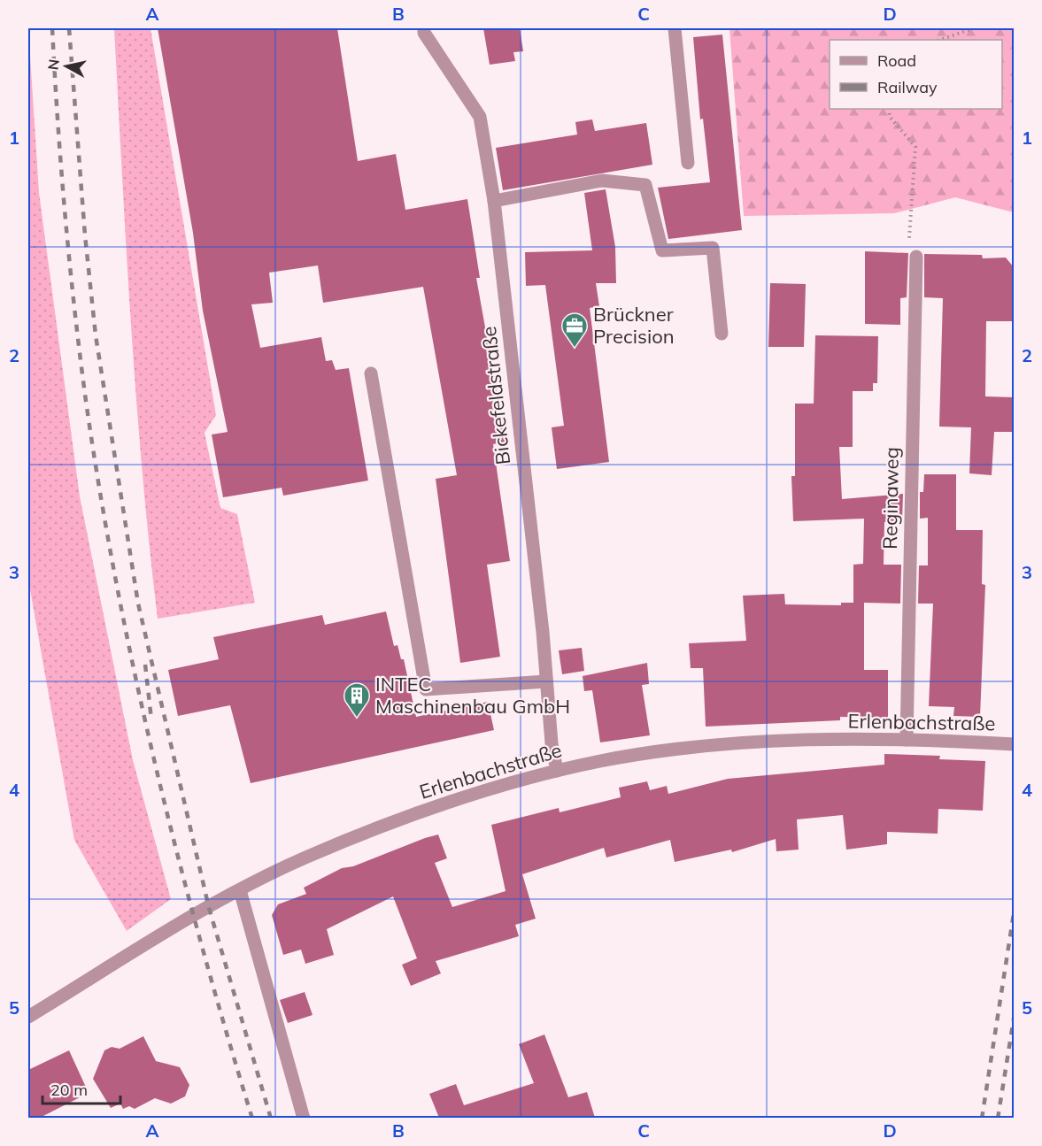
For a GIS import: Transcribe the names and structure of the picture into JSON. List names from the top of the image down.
{
  "streets": {
    "street": ["Bickefeldstraße", "Reginaweg", "Erlenbachstraße"]
  },
  "crossings": [
    ["Bickefeldstraße", "Erlenbachstraße"],
    ["Reginaweg", "Erlenbachstraße"]
  ],
  "places": {
    "office": ["Brückner Precision"],
    "building": ["INTEC Maschinenbau GmbH"]
  },
  "legend": ["Road", "Railway"],
  "scale_bar": "20 m",
  "north": "left",
  "grid": {
    "columns": [
      "A",
      "B",
      "C",
      "D"
    ],
    "rows": [
      "1",
      "2",
      "3",
      "4",
      "5"
    ]
  }
}
